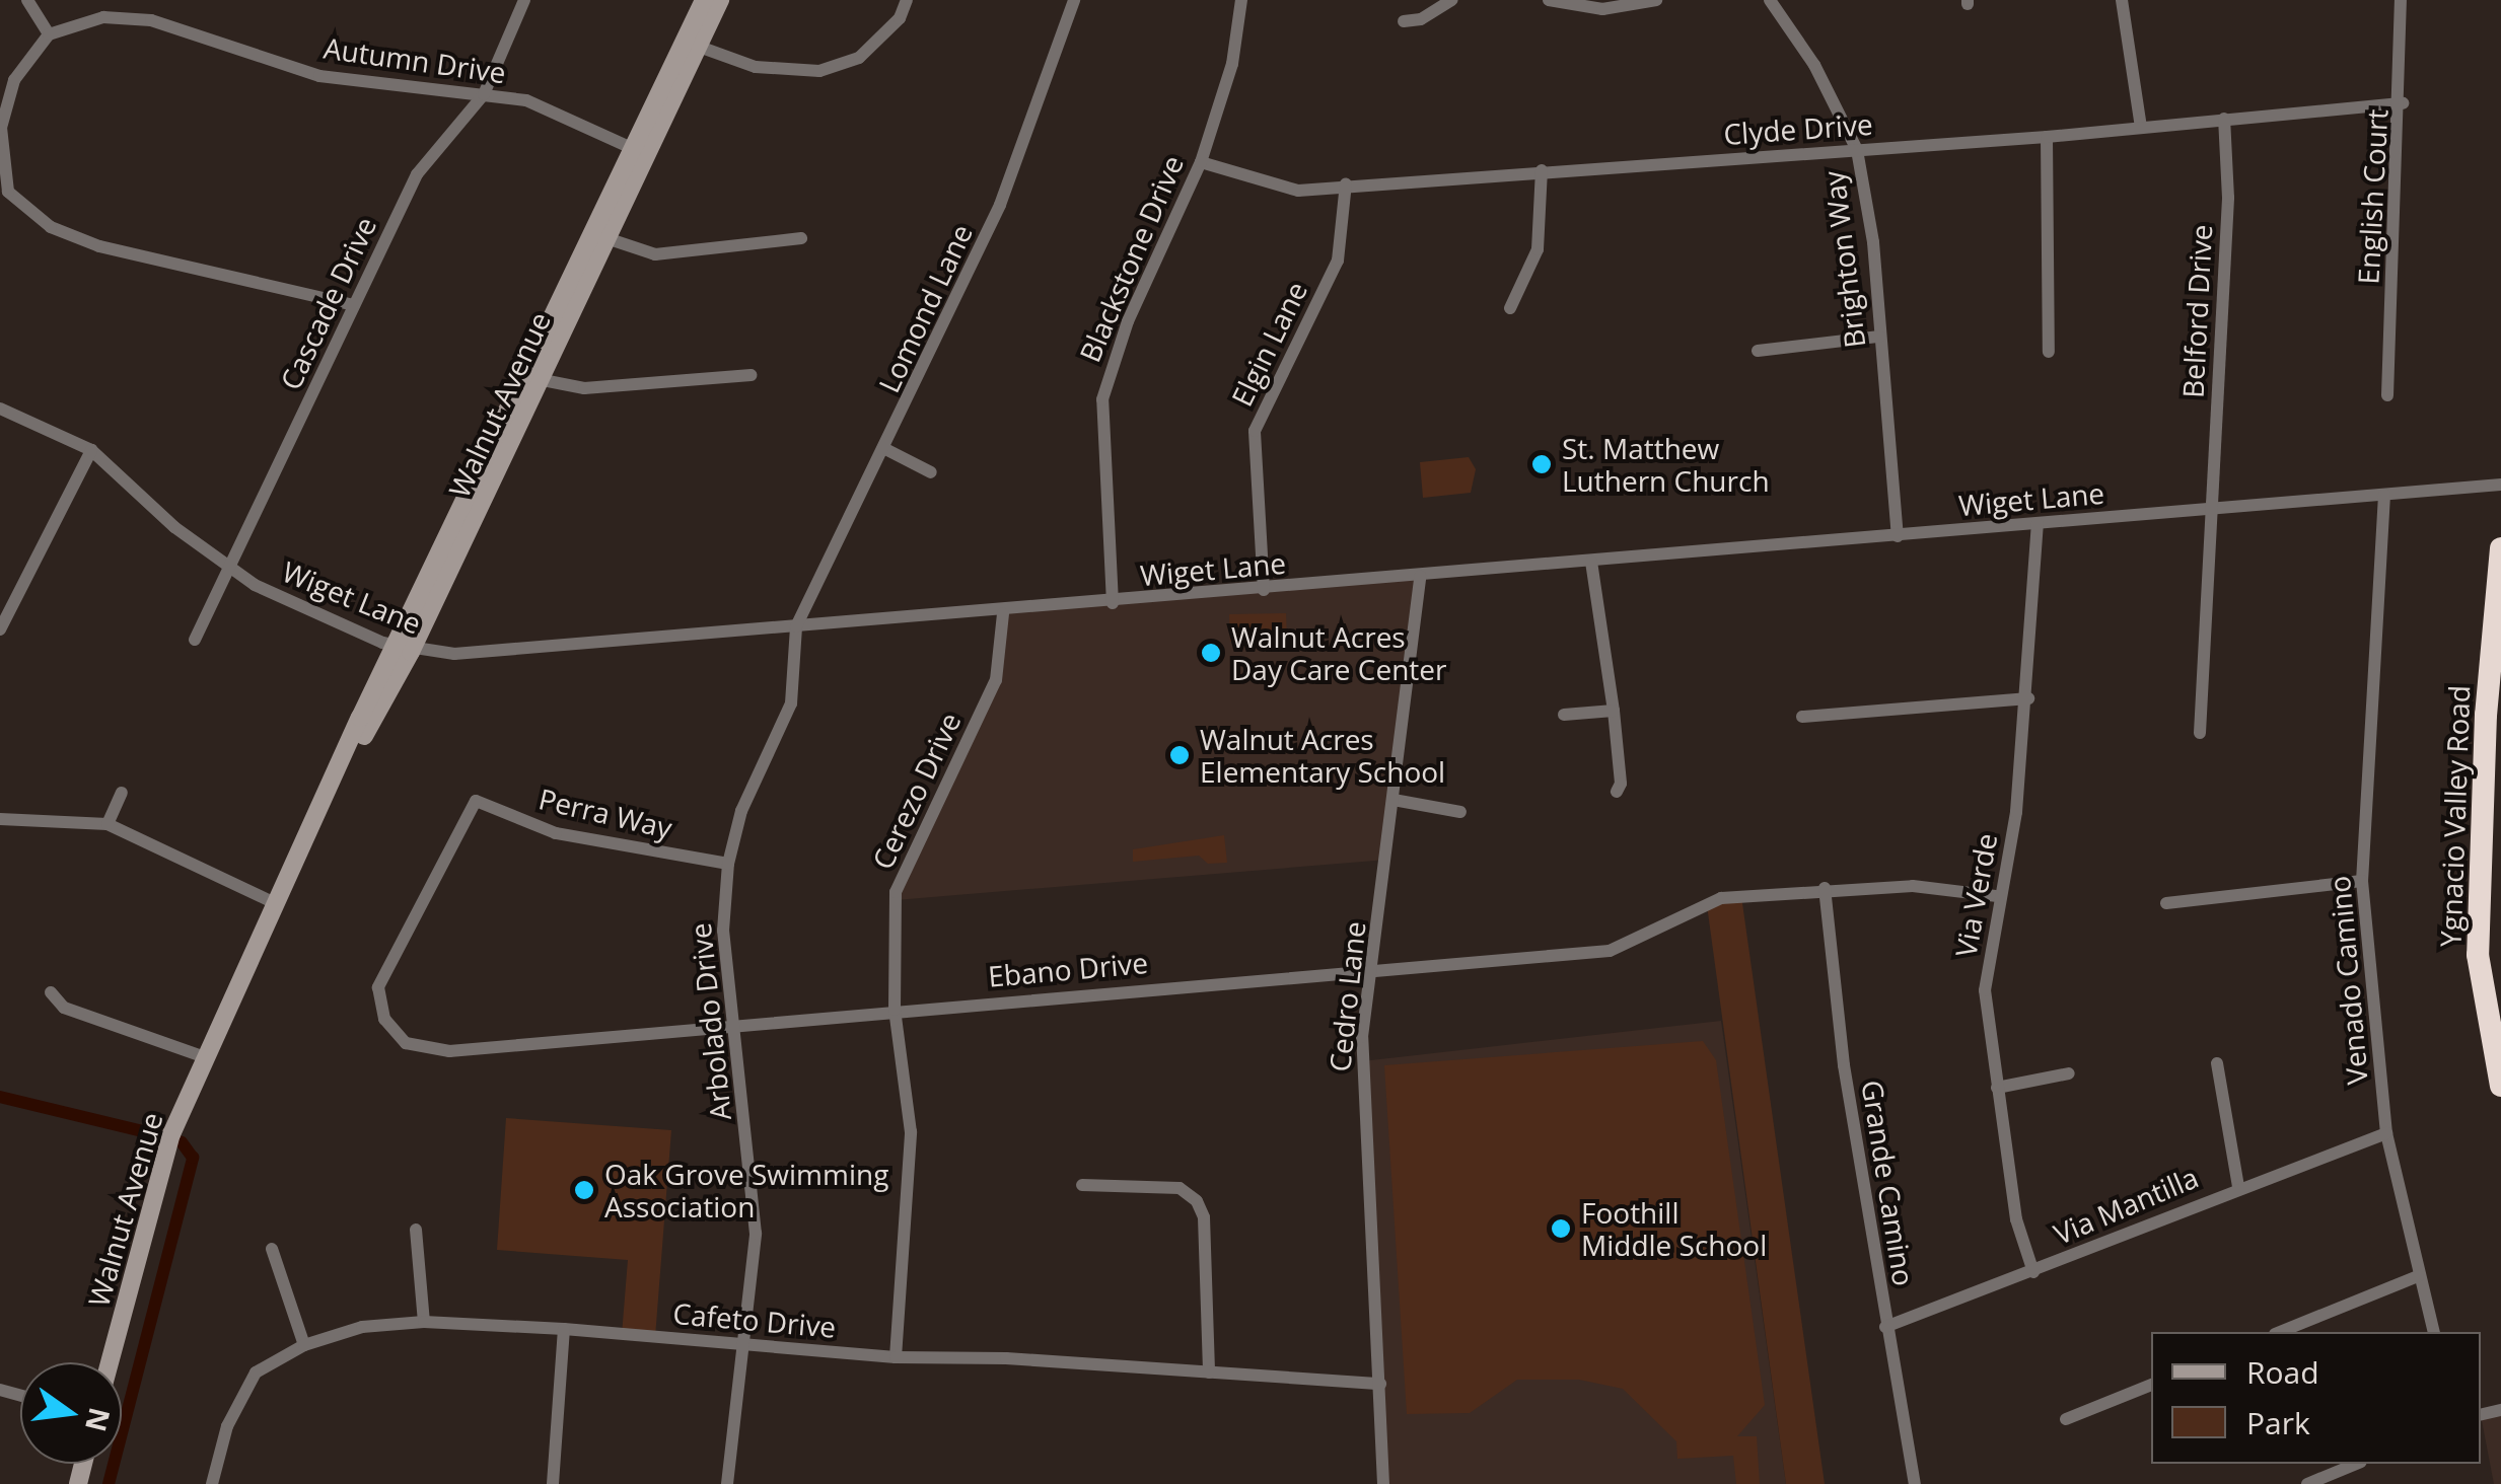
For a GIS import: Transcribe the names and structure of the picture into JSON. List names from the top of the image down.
{
  "streets": {
    "highway": ["Ygnacio Valley Road"],
    "street": [
      "Autumn Drive",
      "Clyde Drive",
      "English Court",
      "Blackstone Drive",
      "Brighton Way",
      "Cascade Drive",
      "Lomond Lane",
      "Belford Drive",
      "Elgin Lane",
      "Walnut Avenue",
      "Wiget Lane",
      "Cerezo Drive",
      "Perra Way",
      "Via Verde",
      "Ebano Drive",
      "Venado Camino",
      "Cedro Lane",
      "Arbolado Drive",
      "Grande Camino",
      "Via Mantilla",
      "Cafeto Drive"
    ]
  },
  "crossings": [
    ["Autumn Drive", "Cascade Drive"],
    ["Autumn Drive", "Walnut Avenue"],
    ["Clyde Drive", "English Court"],
    ["Clyde Drive", "Blackstone Drive"],
    ["Clyde Drive", "Brighton Way"],
    ["Clyde Drive", "Belford Drive"],
    ["Clyde Drive", "Elgin Lane"],
    ["Blackstone Drive", "Wiget Lane"],
    ["Brighton Way", "Wiget Lane"],
    ["Cascade Drive", "Wiget Lane"],
    ["Lomond Lane", "Wiget Lane"],
    ["Lomond Lane", "Arbolado Drive"],
    ["Belford Drive", "Wiget Lane"],
    ["Elgin Lane", "Wiget Lane"],
    ["Walnut Avenue", "Wiget Lane"],
    ["Wiget Lane", "Cerezo Drive"],
    ["Wiget Lane", "Via Verde"],
    ["Wiget Lane", "Venado Camino"],
    ["Wiget Lane", "Cedro Lane"],
    ["Wiget Lane", "Arbolado Drive"],
    ["Cerezo Drive", "Ebano Drive"],
    ["Cerezo Drive", "Cafeto Drive"],
    ["Perra Way", "Ebano Drive"],
    ["Perra Way", "Arbolado Drive"],
    ["Via Verde", "Ebano Drive"],
    ["Via Verde", "Via Mantilla"],
    ["Ebano Drive", "Cedro Lane"],
    ["Ebano Drive", "Arbolado Drive"],
    ["Ebano Drive", "Grande Camino"],
    ["Venado Camino", "Via Mantilla"],
    ["Cedro Lane", "Cafeto Drive"],
    ["Arbolado Drive", "Cafeto Drive"],
    ["Grande Camino", "Via Mantilla"]
  ],
  "places": [
    "St. Matthew Luthern Church",
    "Walnut Acres Day Care Center",
    "Walnut Acres Elementary School",
    "Oak Grove Swimming Association",
    "Foothill Middle School"
  ],
  "legend": ["Road", "Park"],
  "north": "right"
}
